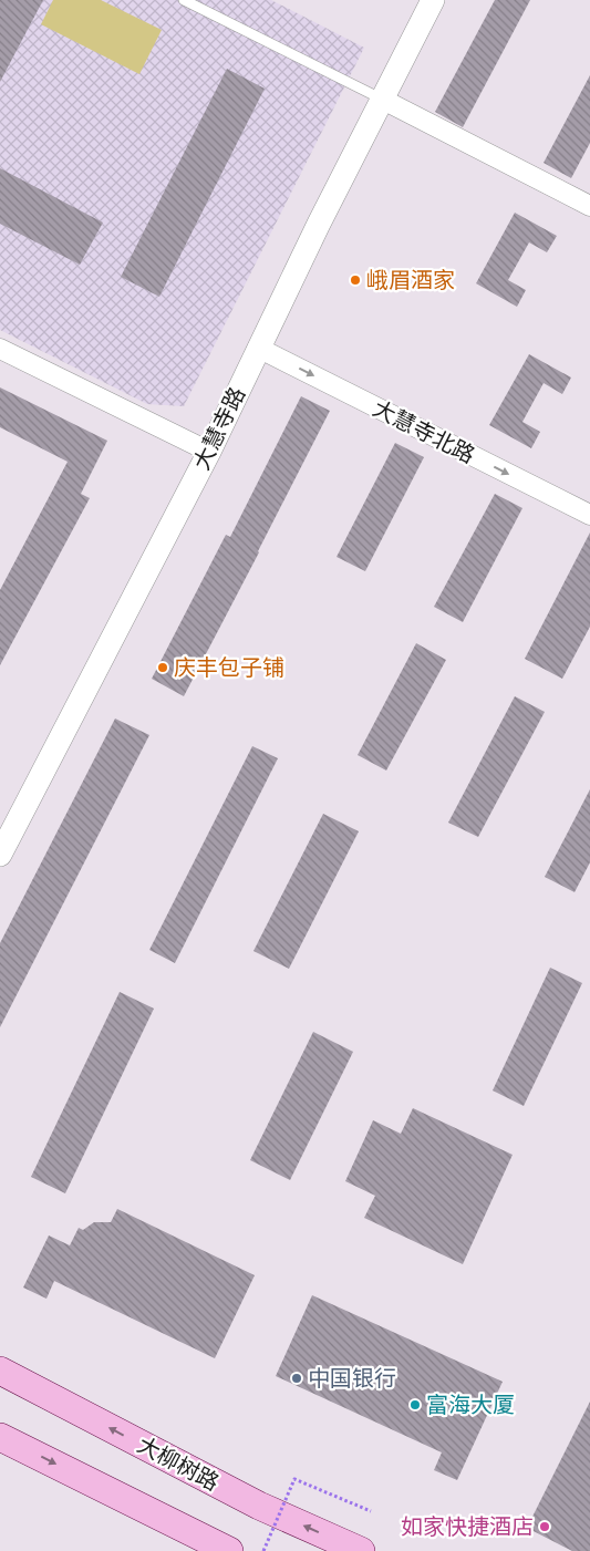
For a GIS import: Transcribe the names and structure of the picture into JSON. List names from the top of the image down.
{
  "streets": {
    "main road": ["大柳树路"],
    "street": ["大慧寺路", "大慧寺北路"]
  },
  "crossings": [
    ["大慧寺路", "大慧寺北路"]
  ],
  "one_way": ["大慧寺北路"],
  "places": [
    "峨眉酒家",
    "庆丰包子铺",
    "中国银行",
    "富海大厦",
    "如家快捷酒店"
  ]
}
